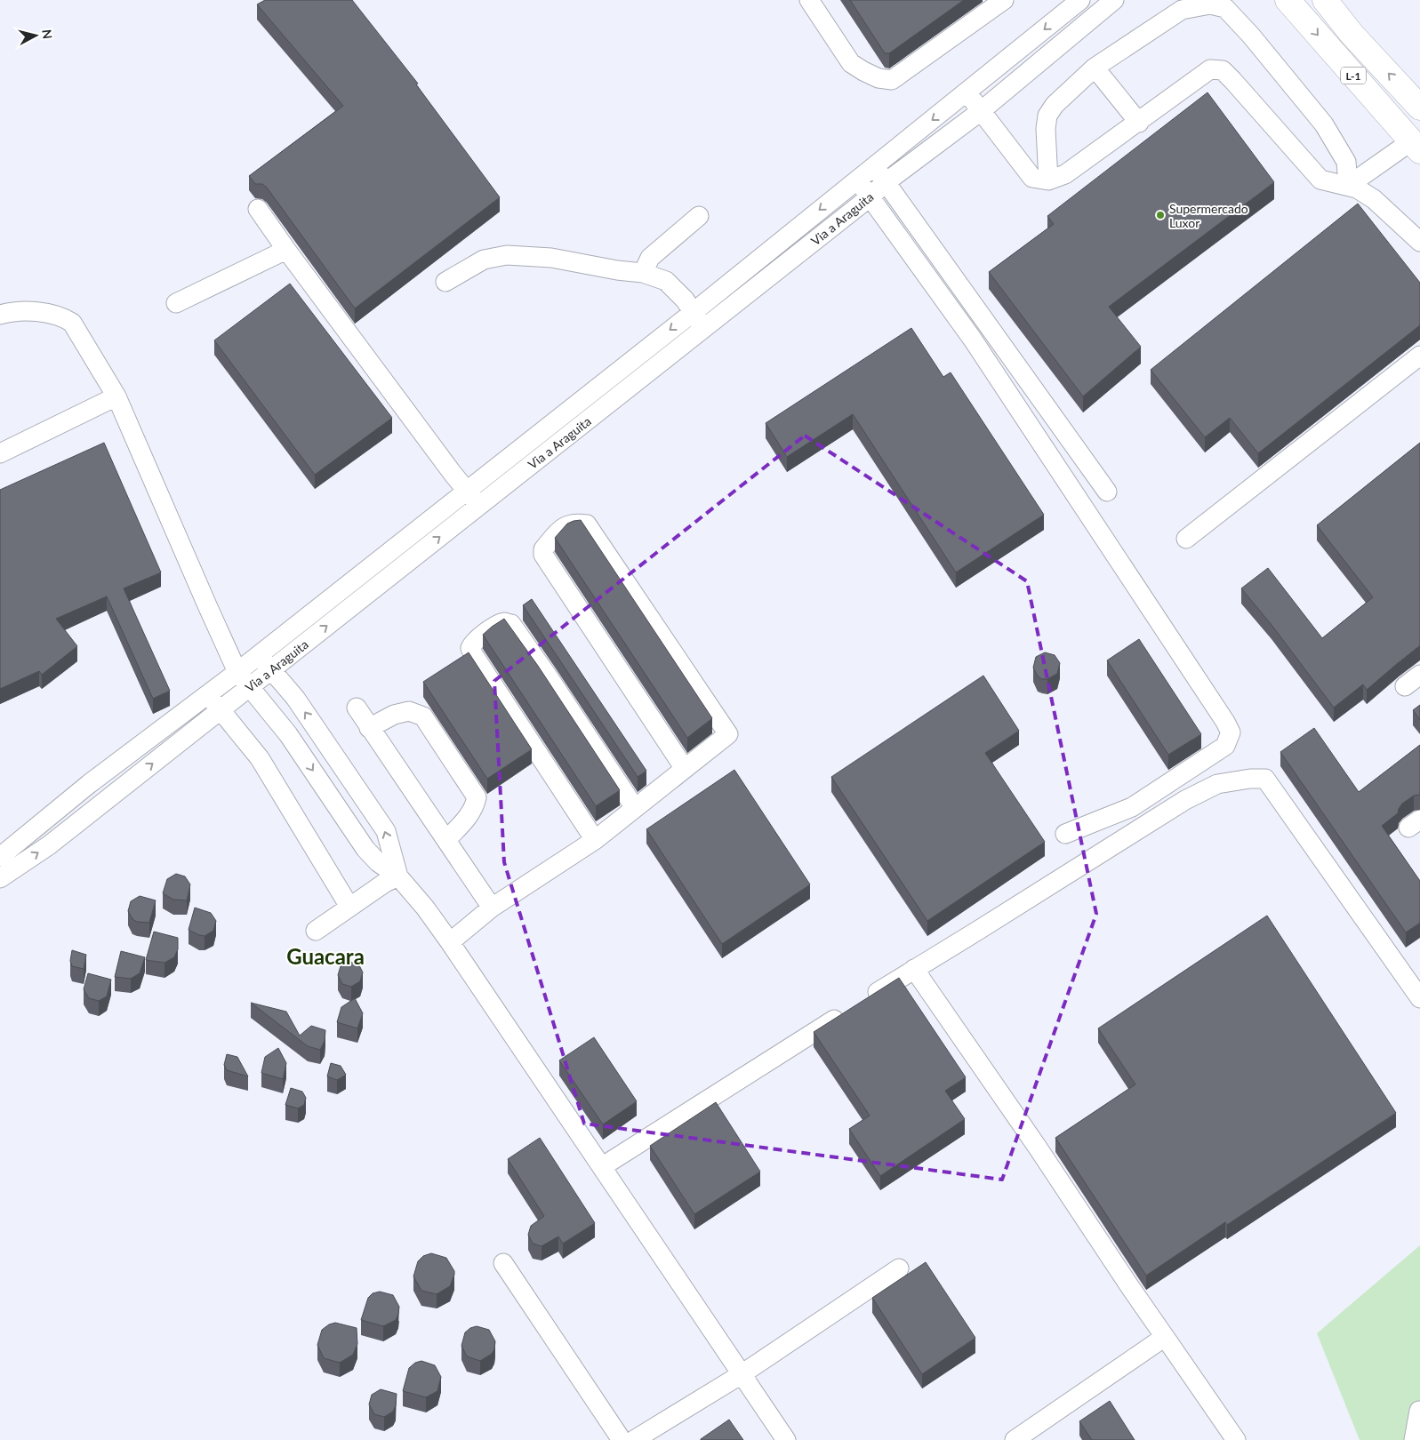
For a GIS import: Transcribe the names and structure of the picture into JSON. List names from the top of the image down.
{
  "streets": {
    "main road": ["L-1"],
    "street": ["Via a Araguita"]
  },
  "districts": ["Guacara"],
  "places": ["Supermercado Luxor"],
  "north": "right"
}
